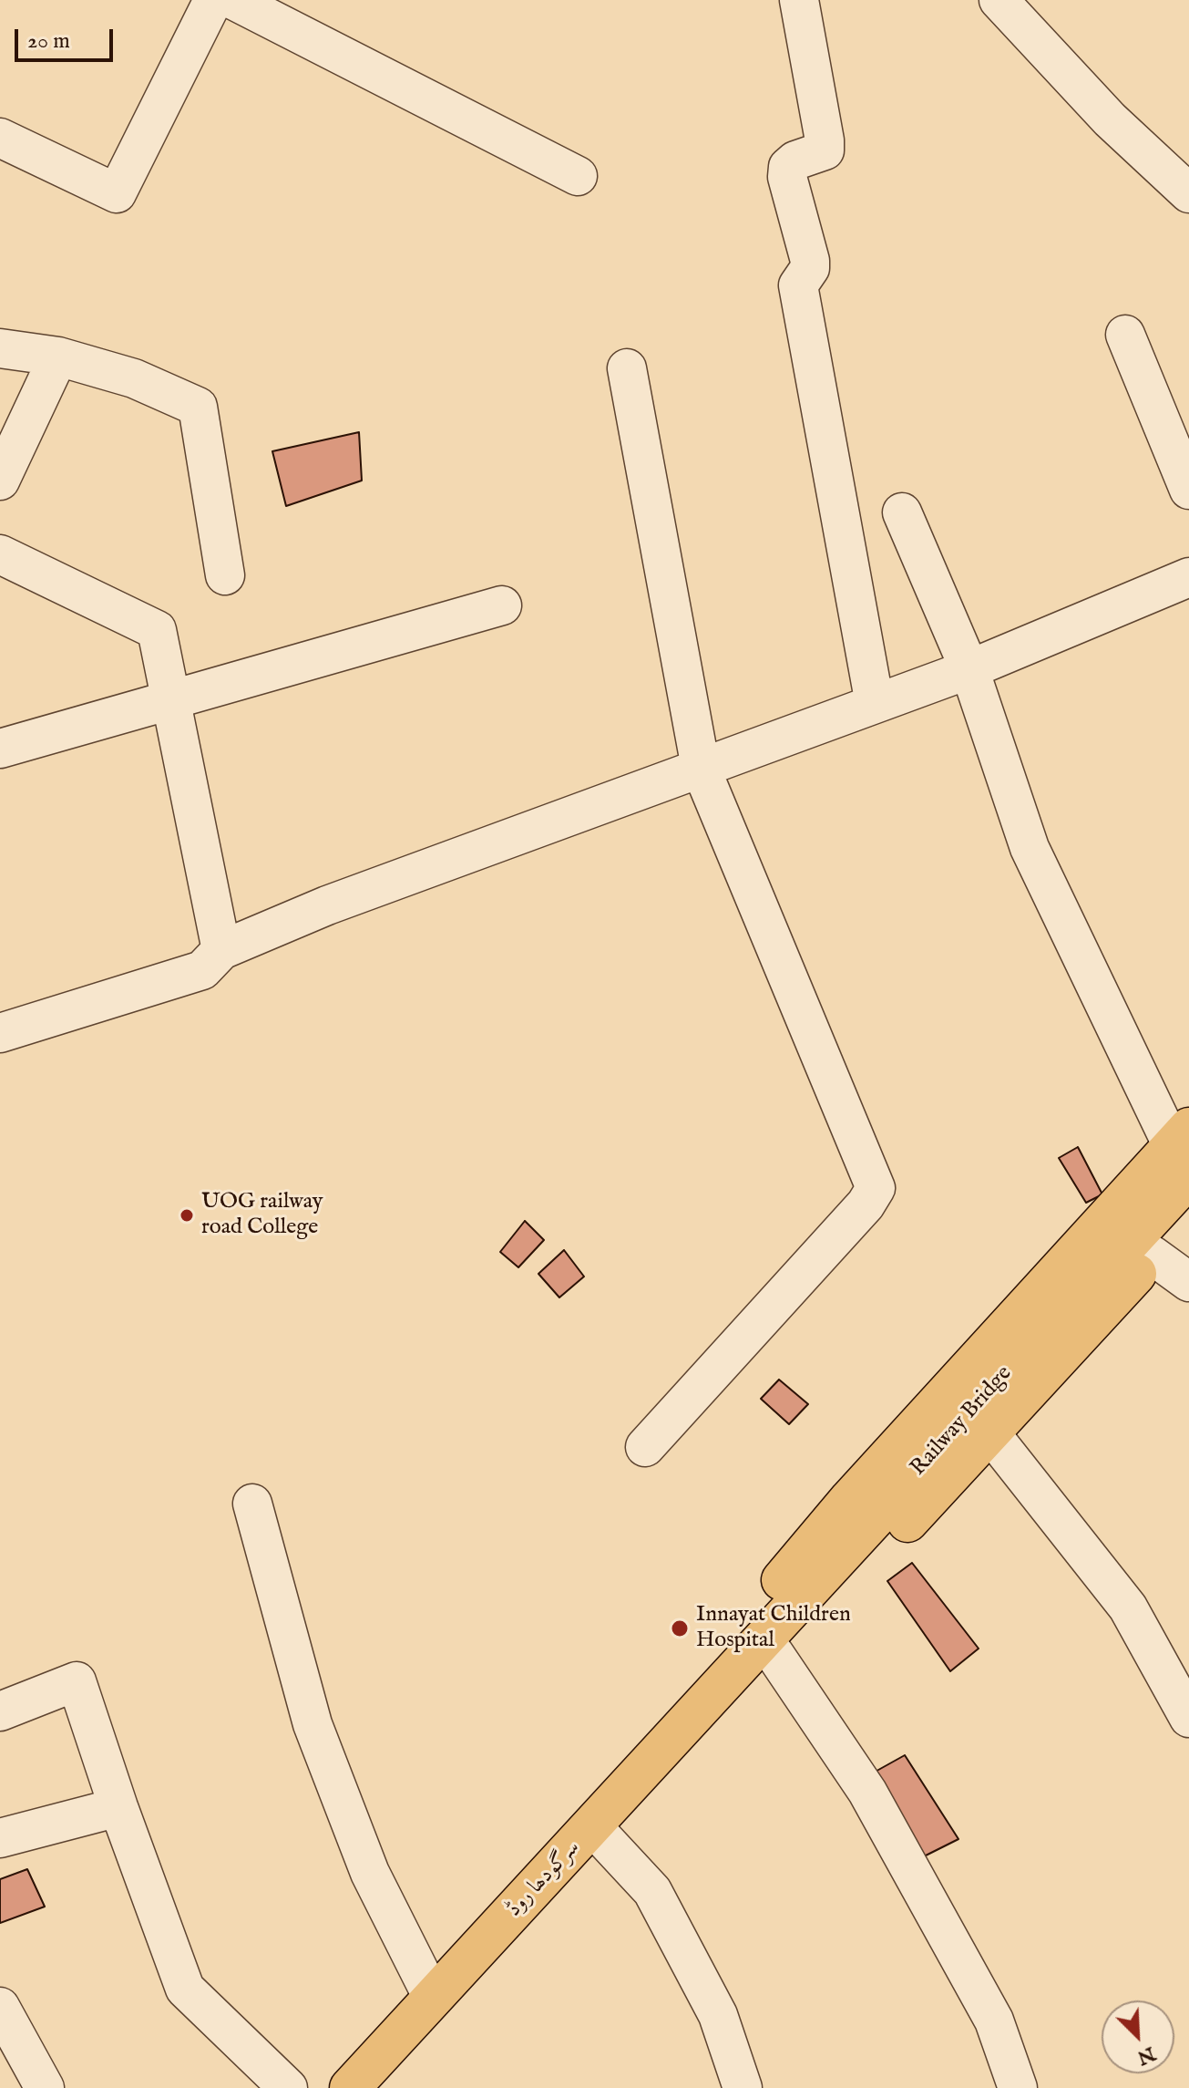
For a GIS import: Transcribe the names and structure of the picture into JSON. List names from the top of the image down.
{
  "streets": {
    "main road": ["سرگودھا روڈ"]
  },
  "places": ["UOG railway road College", "Innayat Children Hospital"],
  "scale_bar": "20 m",
  "north": "bottom right"
}
